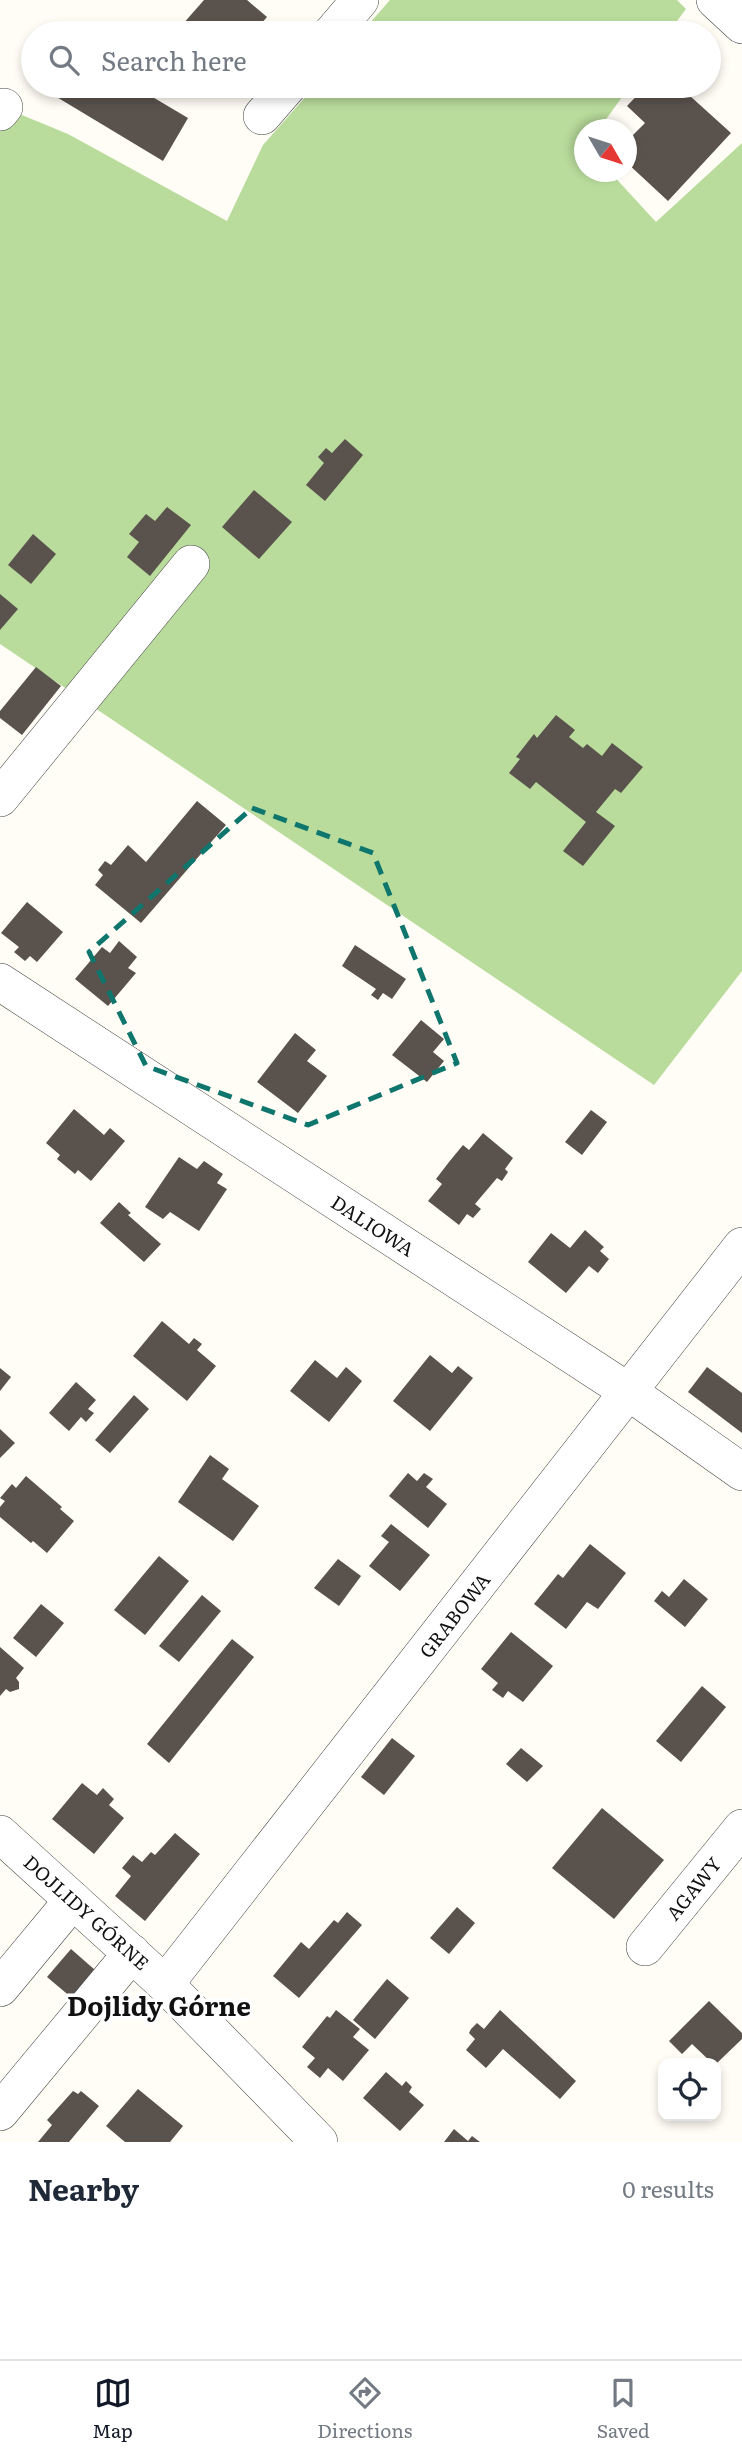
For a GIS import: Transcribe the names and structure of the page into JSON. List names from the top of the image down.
{
  "streets": {
    "street": [
      "DALIOWA",
      "GRABOWA",
      "AGAWY",
      "DOJLIDY GÓRNE"
    ]
  },
  "crossings": [
    ["DALIOWA", "GRABOWA"],
    ["GRABOWA", "DOJLIDY GÓRNE"]
  ],
  "districts": ["Dojlidy Górne"],
  "north": "bottom right",
  "page": {
    "search": "Search here",
    "heading": ["Nearby", "0 results"],
    "nav": ["Map", "Directions", "Saved"]
  }
}
